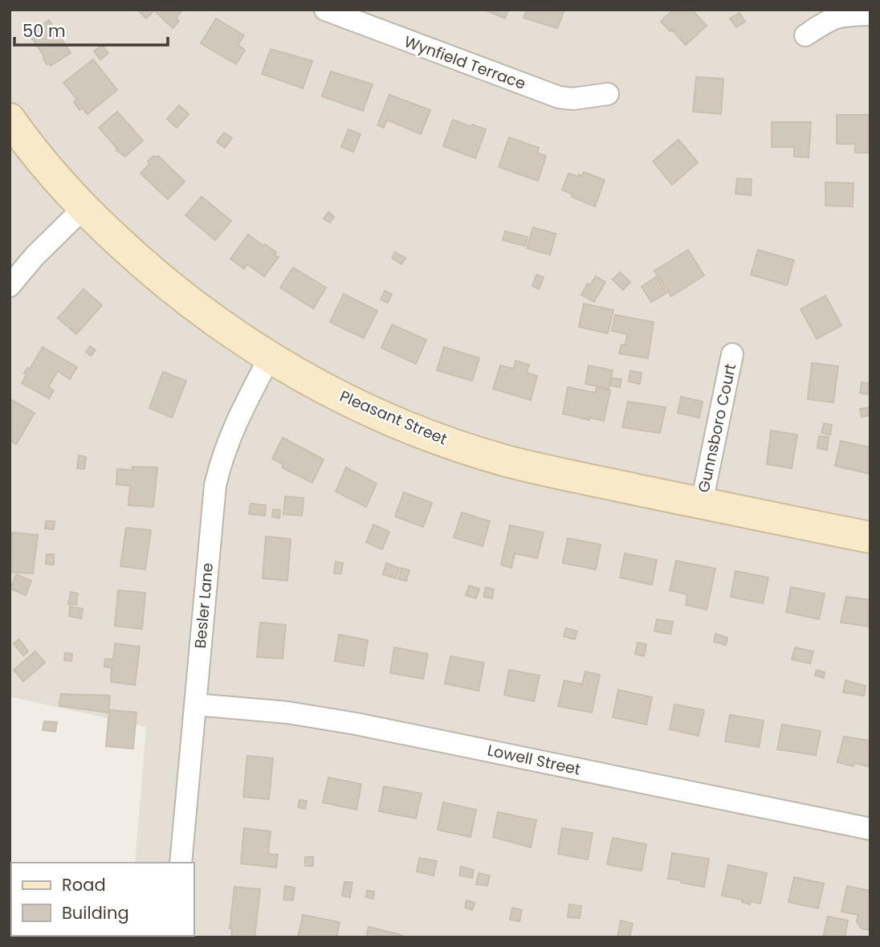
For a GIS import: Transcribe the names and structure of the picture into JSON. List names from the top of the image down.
{
  "streets": {
    "street": [
      "Wynfield Terrace",
      "Pleasant Street",
      "Gunnsboro Court",
      "Besler Lane",
      "Lowell Street"
    ]
  },
  "crossings": [
    ["Pleasant Street", "Gunnsboro Court"],
    ["Pleasant Street", "Besler Lane"],
    ["Besler Lane", "Lowell Street"]
  ],
  "legend": ["Road", "Building"],
  "scale_bar": "50 m"
}
